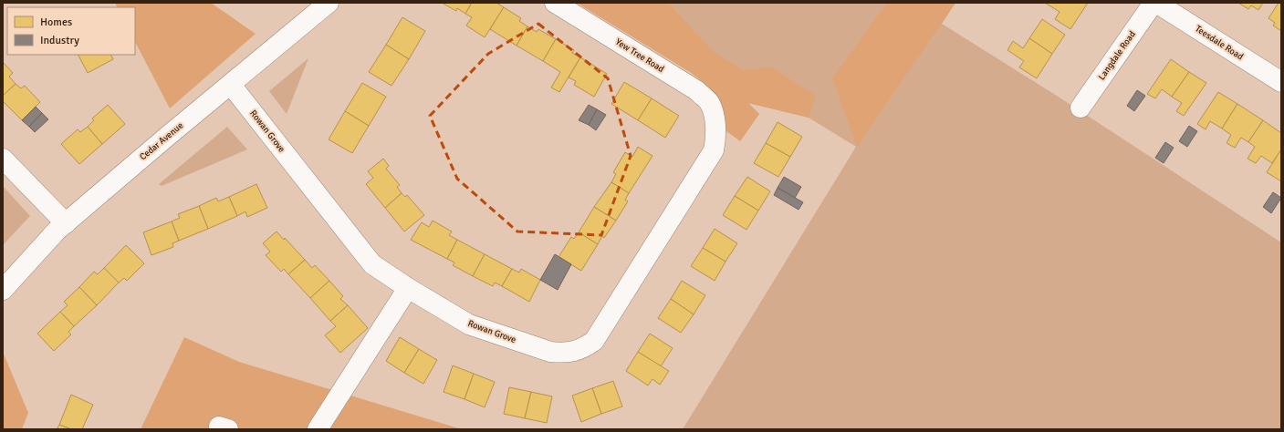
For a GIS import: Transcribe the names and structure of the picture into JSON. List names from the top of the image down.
{
  "streets": {
    "street": [
      "Teesdale Road",
      "Yew Tree Road",
      "Langdale Road",
      "Rowan Grove",
      "Cedar Avenue"
    ]
  },
  "crossings": [
    ["Yew Tree Road", "Rowan Grove"],
    ["Rowan Grove", "Cedar Avenue"]
  ],
  "legend": ["Homes", "Industry"]
}
